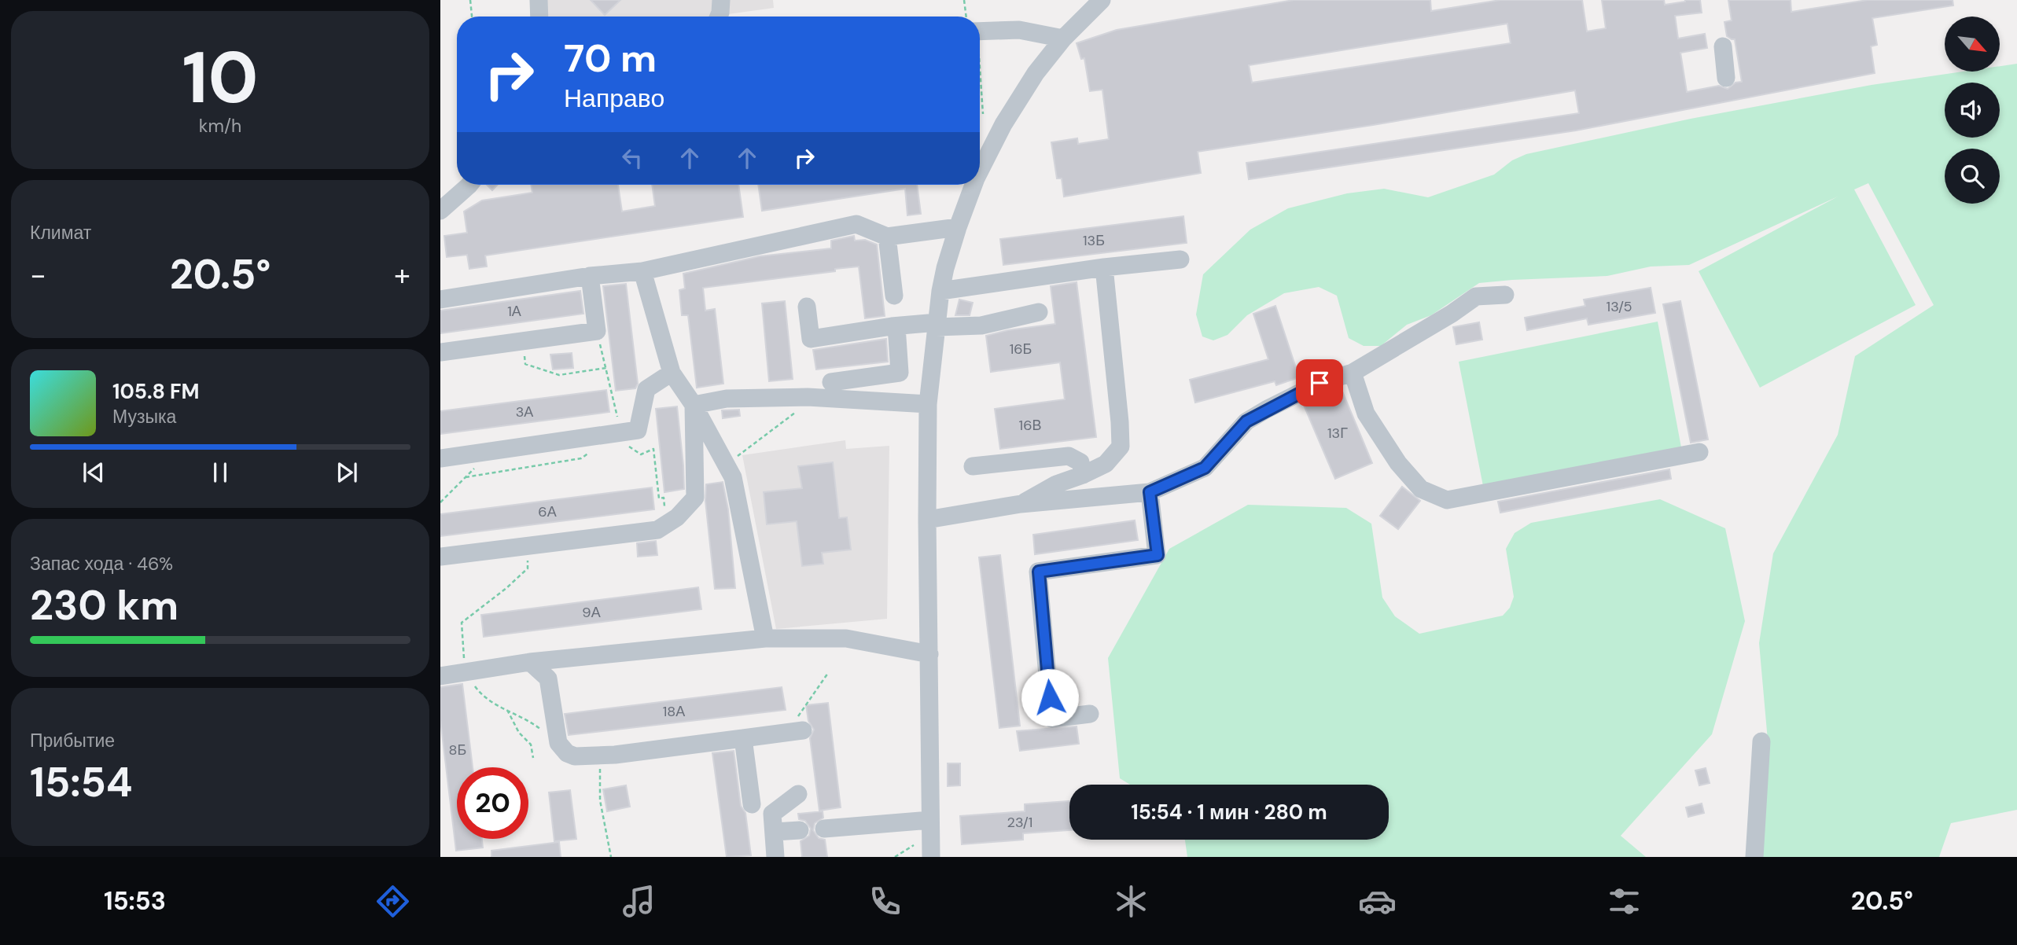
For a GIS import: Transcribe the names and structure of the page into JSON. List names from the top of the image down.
{
  "house_numbers": [
    "13Б",
    "13/5",
    "1А",
    "16Б",
    "3А",
    "16В",
    "13Г",
    "6А",
    "9А",
    "18А",
    "8Б",
    "23/1"
  ],
  "north": "bottom right",
  "page": {
    "tile": [
      ["10", "km/h"],
      "Климат",
      ["Запас хода · 46%", "230 km"],
      ["Прибытие", "15:54"]
    ],
    "turn": ["70 m", "Направо"],
    "heat": ["−", "20.5°", "+"],
    "song": ["105.8 FM", "Музыка"],
    "limit": "20",
    "trip": "15:54 · 1 мин · 280 m",
    "tabs": ["15:53", "20.5°"]
  }
}
